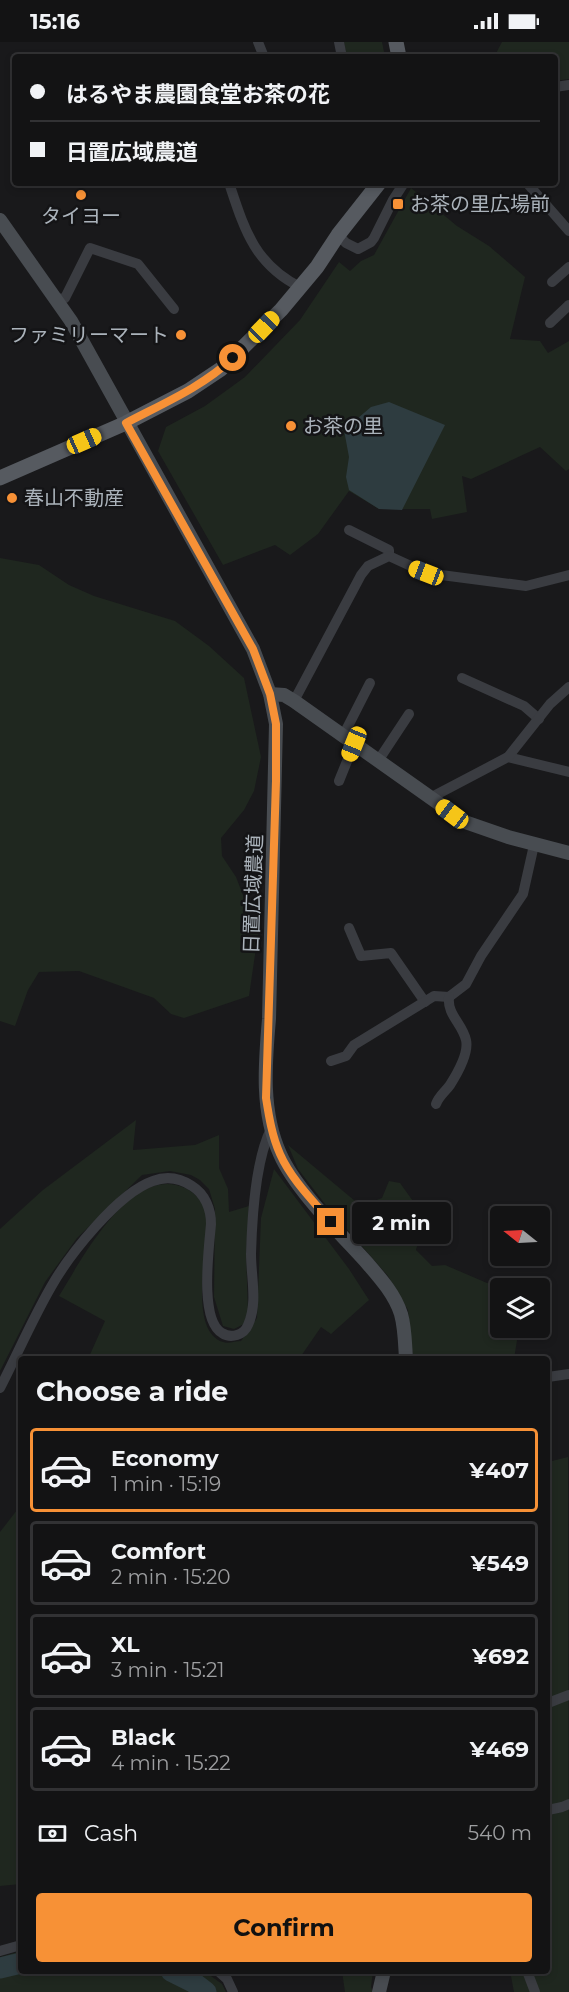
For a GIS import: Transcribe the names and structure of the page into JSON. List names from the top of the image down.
{
  "streets": {
    "street": ["日置広域農道"]
  },
  "places": {
    "other": [
      "タイヨー",
      "ファミリーマート",
      "お茶の里",
      "春山不動産"
    ],
    "transit": ["お茶の里広場前"]
  },
  "north": "left",
  "page": {
    "status": "15:16",
    "banner": ["はるやま農園食堂お茶の花", "日置広域農道"],
    "bubble": "2 min",
    "heading": "Choose a ride",
    "list": [
      {
        "name": "Economy",
        "note": "1 min · 15:19",
        "value": "¥407"
      },
      {
        "name": "Comfort",
        "note": "2 min · 15:20",
        "value": "¥549"
      },
      {
        "name": "XL",
        "note": "3 min · 15:21",
        "value": "¥692"
      },
      {
        "name": "Black",
        "note": "4 min · 15:22",
        "value": "¥469"
      }
    ],
    "pay": ["Cash", "540 m"],
    "buttons": "Confirm"
  }
}
